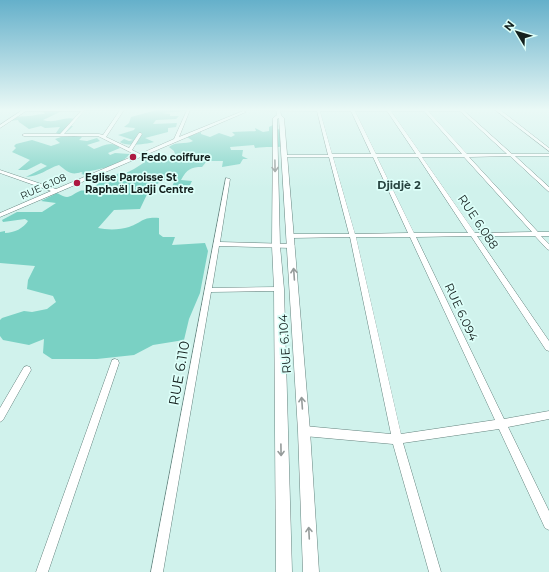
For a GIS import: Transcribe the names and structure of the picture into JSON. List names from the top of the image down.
{
  "streets": {
    "street": [
      "RUE 6.108",
      "RUE 6.088",
      "RUE 6.094",
      "RUE 6.104",
      "RUE 6.110"
    ]
  },
  "districts": ["Djidjè 2"],
  "places": ["Fedo coiffure", "Eglise Paroisse St Raphaël Ladji Centre"],
  "north": "top left"
}
